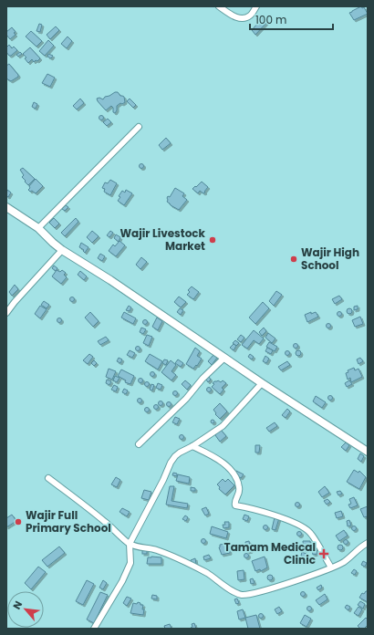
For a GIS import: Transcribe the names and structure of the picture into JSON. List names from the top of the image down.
{
  "places": {
    "other": ["Wajir Livestock Market", "Wajir High School", "Wajir Full Primary School"],
    "health": ["Tamam Medical Clinic"]
  },
  "scale_bar": "100 m",
  "north": "top left"
}
